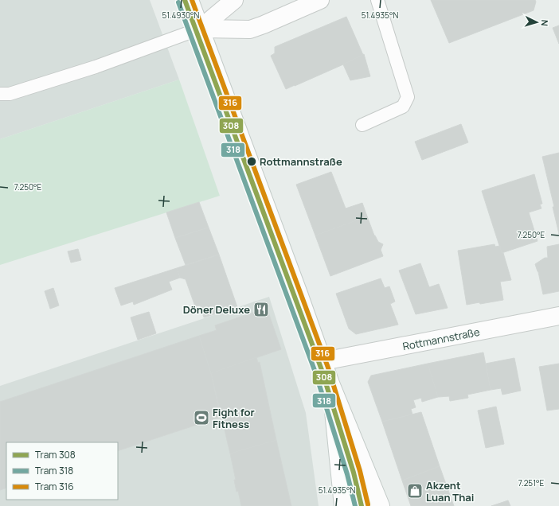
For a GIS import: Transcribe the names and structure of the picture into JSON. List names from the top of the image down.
{
  "streets": {
    "main road": ["Rottmannstraße"]
  },
  "places": {
    "other": ["Rottmannstraße"],
    "restaurant": ["Döner Deluxe"],
    "sports": ["Fight for Fitness"],
    "shop": ["Akzent Luan Thai"]
  },
  "lines": ["tram line 308", "tram line 316", "tram line 318"],
  "legend": ["Tram 308", "Tram 318", "Tram 316"],
  "north": "right",
  "coordinates": [
    "51.4930°N",
    "51.4935°N",
    "7.250°E",
    "7.251°E"
  ]
}
